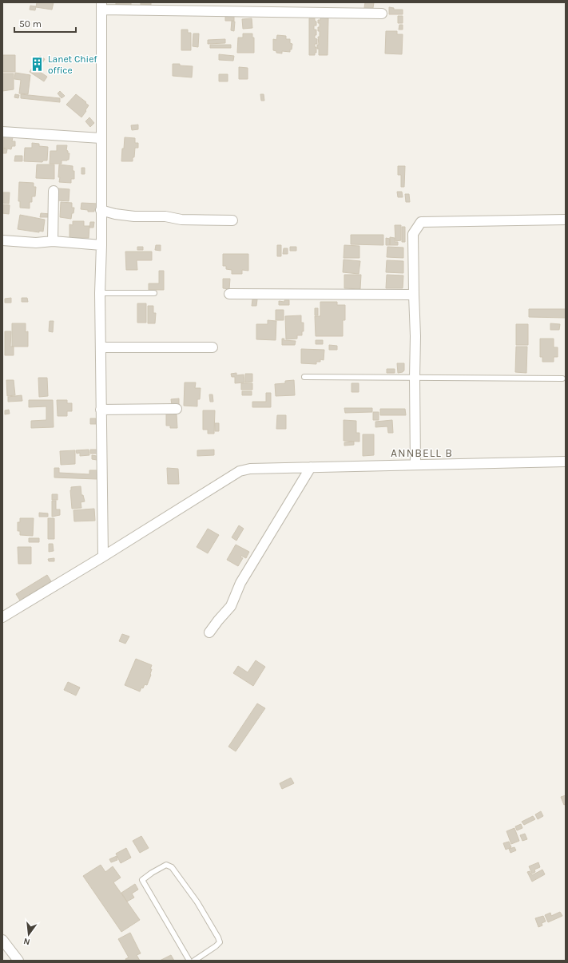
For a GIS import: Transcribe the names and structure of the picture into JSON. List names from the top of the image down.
{
  "districts": ["ANNBELL B"],
  "places": {
    "building": ["Lanet Chief office"]
  },
  "scale_bar": "50 m",
  "north": "bottom"
}
